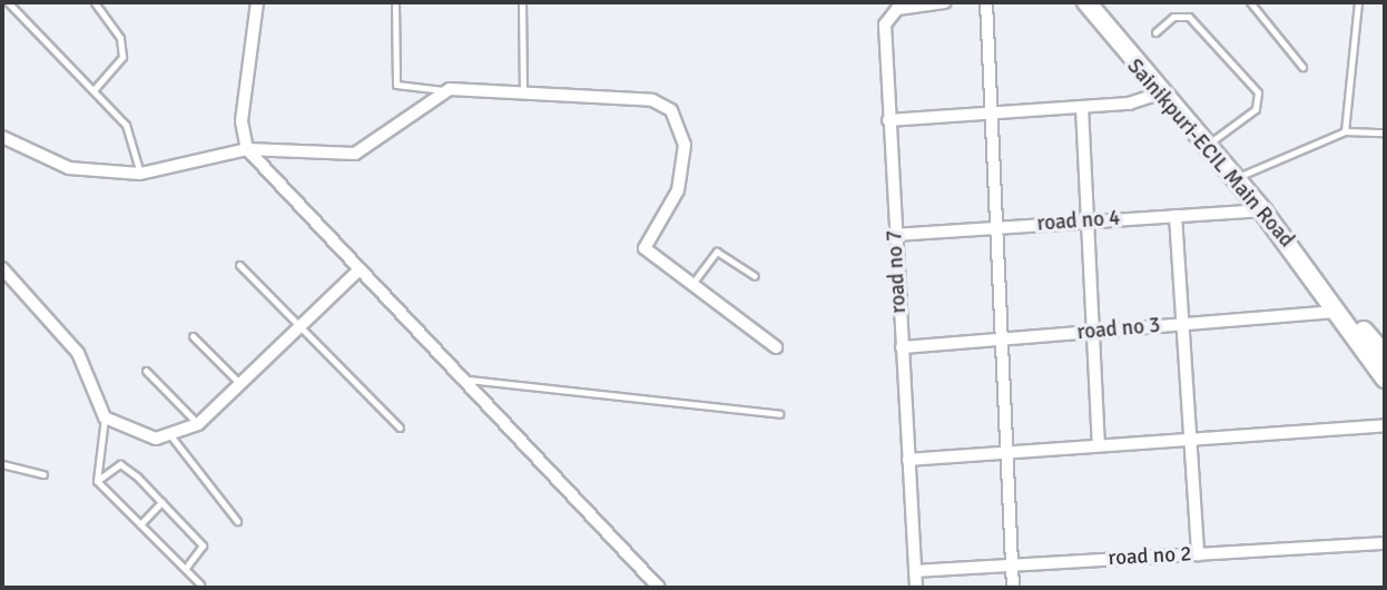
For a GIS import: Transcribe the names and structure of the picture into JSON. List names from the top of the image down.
{
  "streets": {
    "main road": ["Sainikpuri-ECIL Main Road"],
    "street": [
      "road no 4",
      "road no 7",
      "road no 3",
      "road no 2"
    ]
  },
  "crossings": [
    ["Sainikpuri-ECIL Main Road", "road no 4"],
    ["Sainikpuri-ECIL Main Road", "road no 3"],
    ["road no 4", "road no 7"],
    ["road no 7", "road no 3"],
    ["road no 7", "road no 2"]
  ]
}
